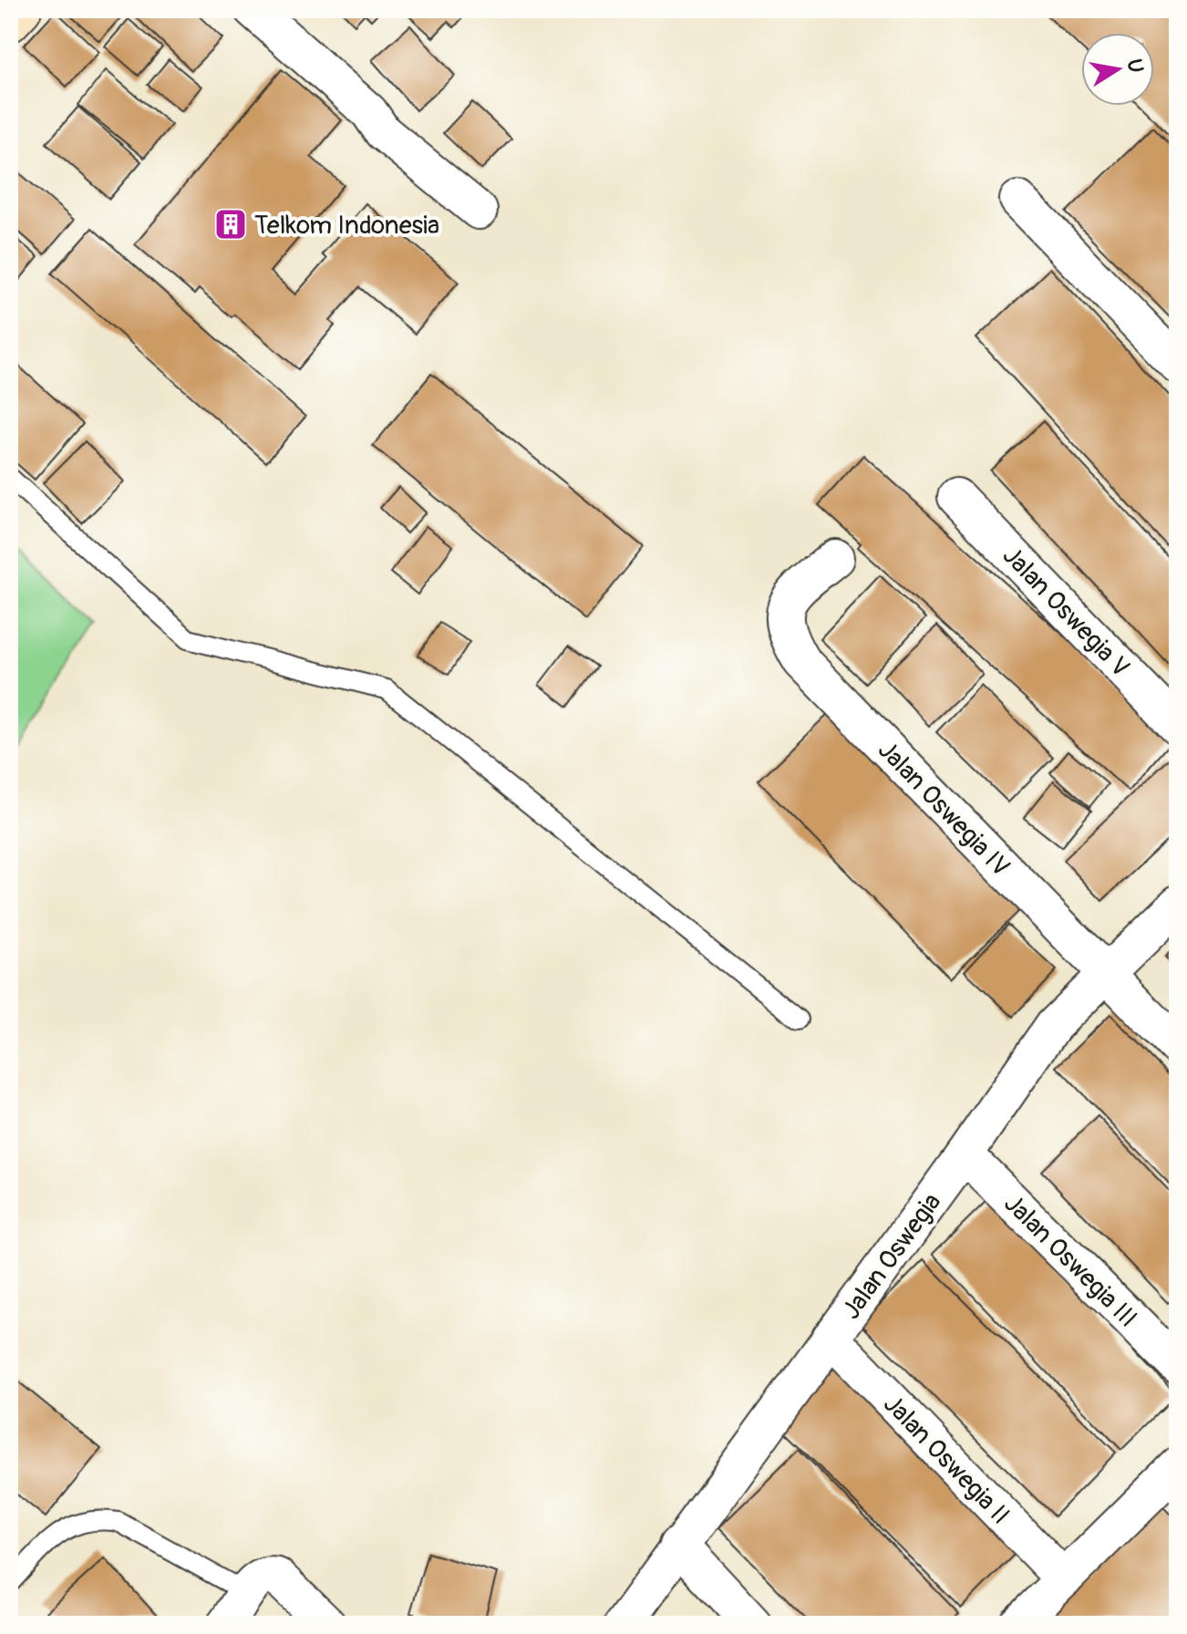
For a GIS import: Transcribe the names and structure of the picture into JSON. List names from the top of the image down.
{
  "streets": {
    "street": [
      "Jalan Oswegia V",
      "Jalan Oswegia IV",
      "Jalan Oswegia",
      "Jalan Oswegia III",
      "Jalan Oswegia II"
    ]
  },
  "crossings": [
    ["Jalan Oswegia IV", "Jalan Oswegia"],
    ["Jalan Oswegia", "Jalan Oswegia III"],
    ["Jalan Oswegia", "Jalan Oswegia II"]
  ],
  "places": {
    "building": ["Telkom Indonesia"]
  },
  "north": "right"
}
